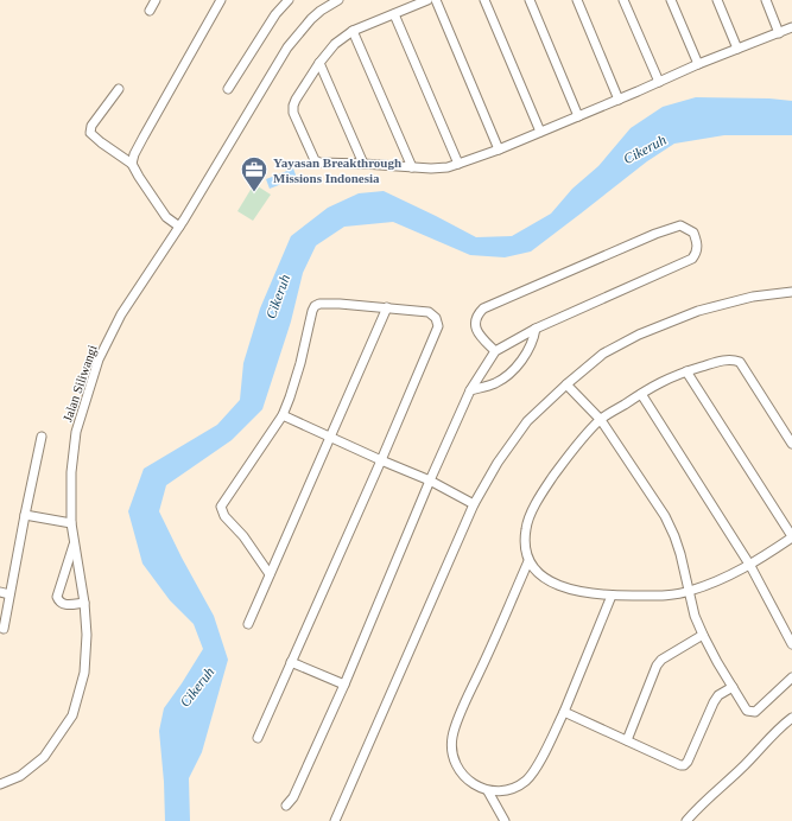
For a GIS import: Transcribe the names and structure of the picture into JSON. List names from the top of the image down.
{
  "streets": {
    "street": ["Jalan Siliwangi"]
  },
  "water": ["Cikeruh"],
  "places": {
    "office": ["Yayasan Breakthrough Missions Indonesia"]
  }
}
